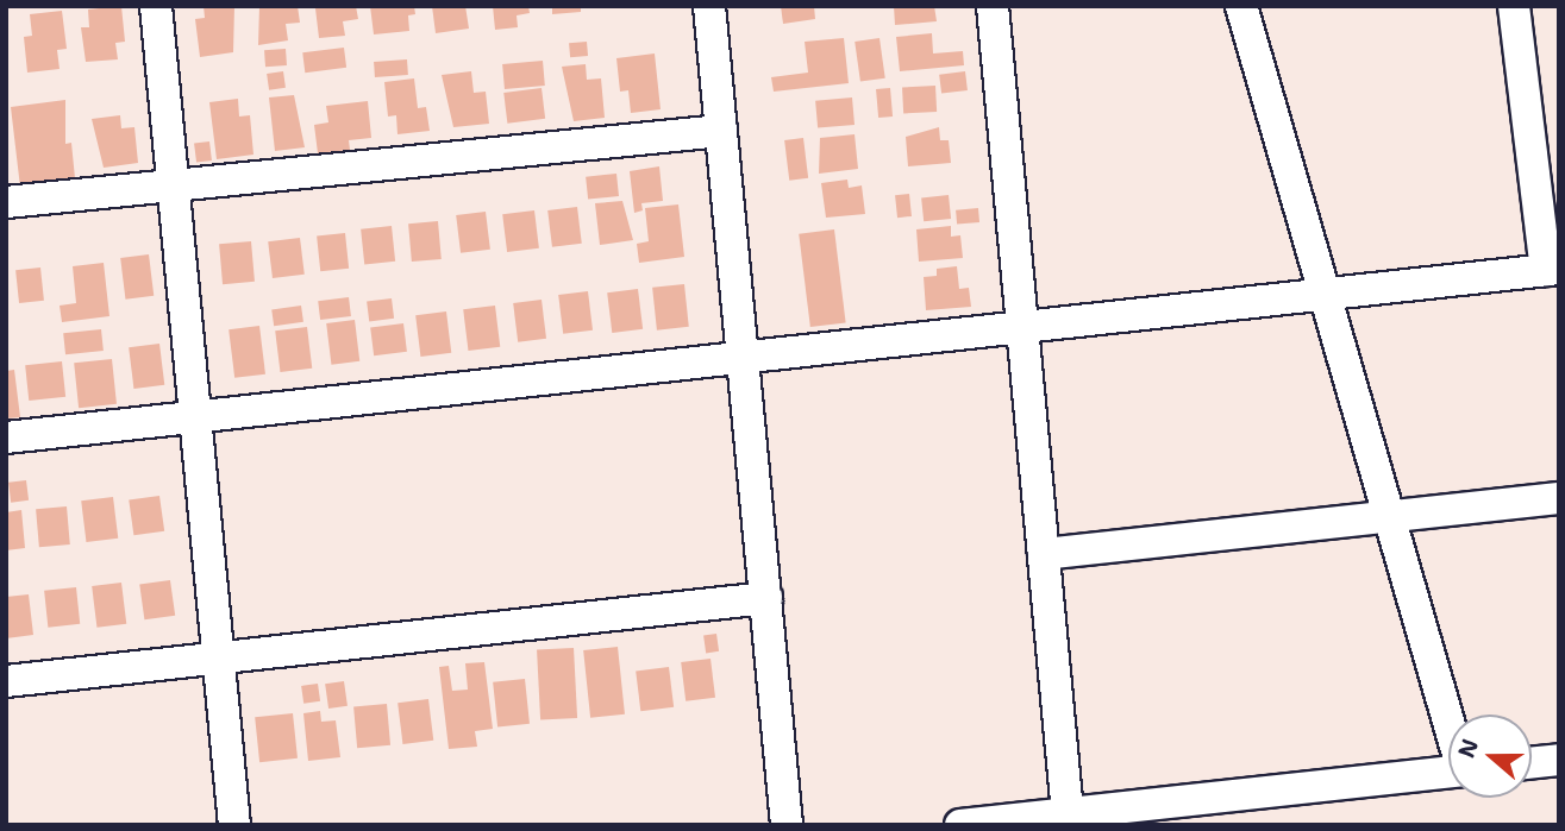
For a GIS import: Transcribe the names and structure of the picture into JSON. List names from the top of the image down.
{
  "north": "left"
}
